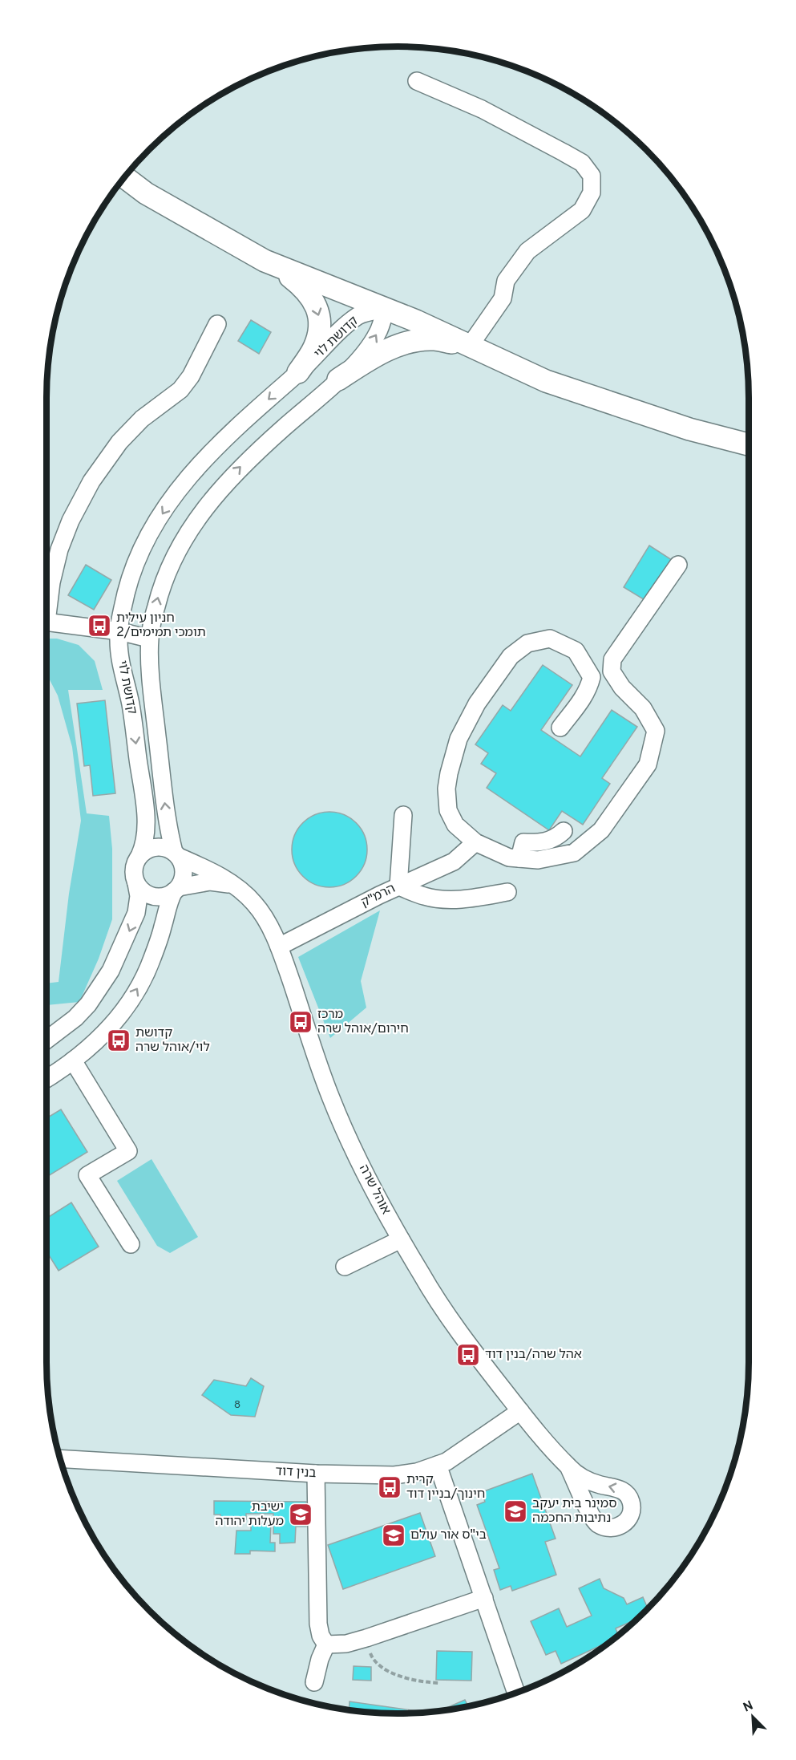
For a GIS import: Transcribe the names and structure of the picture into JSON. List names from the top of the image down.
{
  "streets": {
    "street": [
      "קדושת לוי",
      "הרמ\"ק",
      "אוהל שרה",
      "בנין דוד"
    ]
  },
  "crossings": [
    ["קדושת לוי", "אוהל שרה"],
    ["הרמ\"ק", "אוהל שרה"],
    ["אוהל שרה", "בנין דוד"]
  ],
  "places": {
    "bus stop": [
      "חניון עילית 2/תומכי תמימים",
      "מרכז חירום/אוהל שרה",
      "קדושת לוי/אוהל שרה",
      "אהל שרה/בנין דוד",
      "קרית חינוך/בניין דוד"
    ],
    "school or university": ["סמינר בית יעקב נתיבות החכמה", "ישיבת מעלות יהודה", "בי\"ס אור עולם"]
  },
  "house_numbers": ["8"],
  "north": "top left"
}
